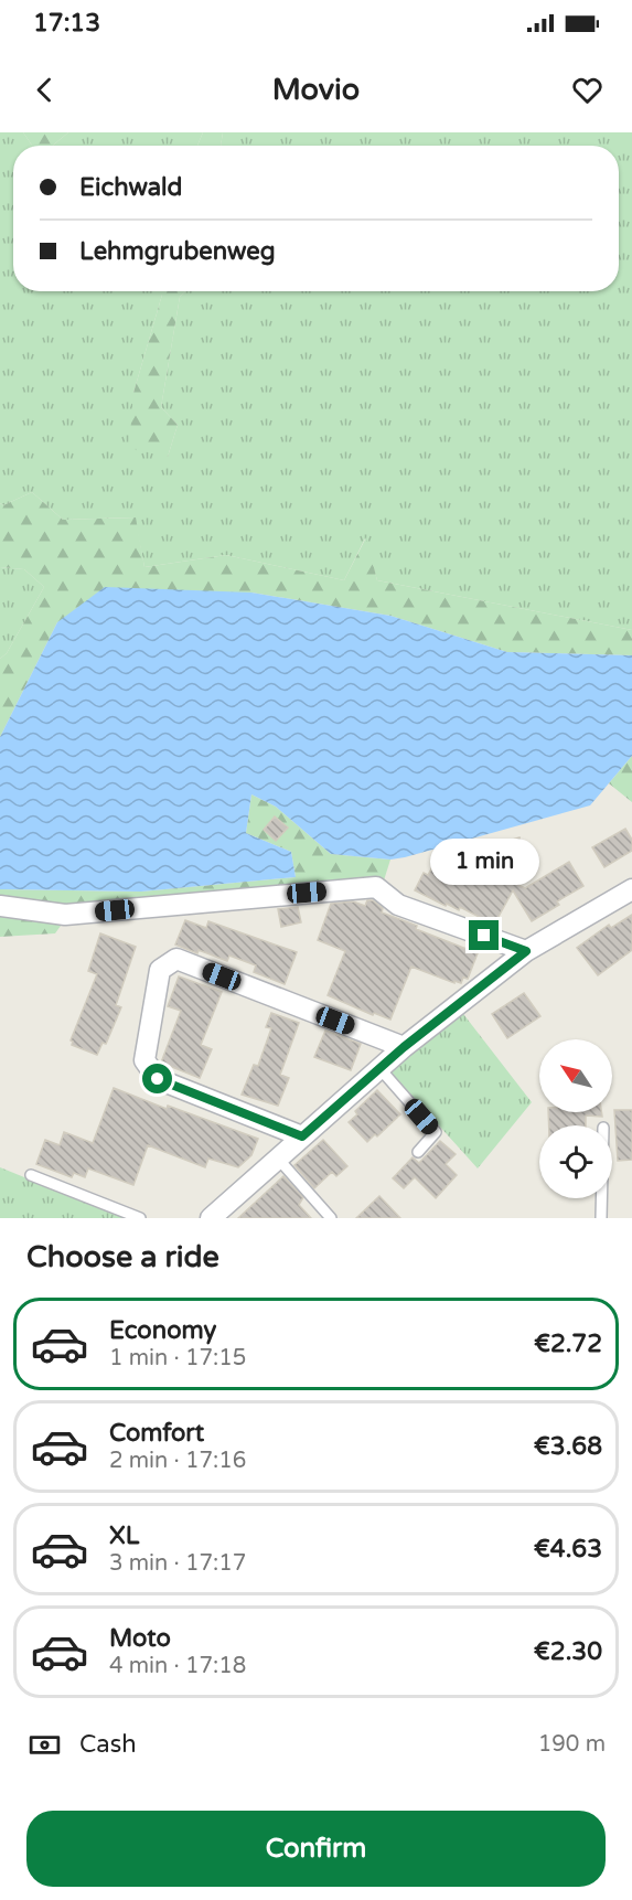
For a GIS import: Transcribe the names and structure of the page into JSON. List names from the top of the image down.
{
  "north": "top left",
  "page": {
    "status": "17:13",
    "header": "Movio",
    "banner": ["Eichwald", "Lehmgrubenweg"],
    "bubble": "1 min",
    "heading": "Choose a ride",
    "list": [
      {
        "name": "Economy",
        "note": "1 min · 17:15",
        "value": "€2.72"
      },
      {
        "name": "Comfort",
        "note": "2 min · 17:16",
        "value": "€3.68"
      },
      {
        "name": "XL",
        "note": "3 min · 17:17",
        "value": "€4.63"
      },
      {
        "name": "Moto",
        "note": "4 min · 17:18",
        "value": "€2.30"
      }
    ],
    "pay": ["Cash", "190 m"],
    "buttons": "Confirm"
  }
}
